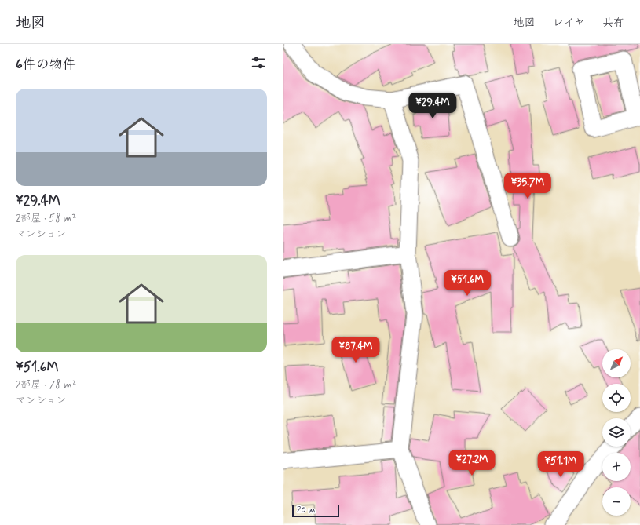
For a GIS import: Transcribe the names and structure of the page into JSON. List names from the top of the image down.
{
  "scale_bar": "20 m",
  "north": "top right",
  "page": {
    "header": "地図",
    "nav": ["地図", "レイヤ", "共有"],
    "heading": "6件の物件",
    "list": [
      {
        "name": "¥29.4M",
        "note": "2部屋 · 58 m² · マンション"
      },
      {
        "name": "¥51.6M",
        "note": "2部屋 · 78 m² · マンション"
      }
    ],
    "price": [
      "¥29.4M",
      "¥35.7M",
      "¥51.6M",
      "¥87.4M",
      "¥27.2M",
      "¥51.1M"
    ],
    "map_buttons": ["+", "−"],
    "scale": "20 m"
  }
}
